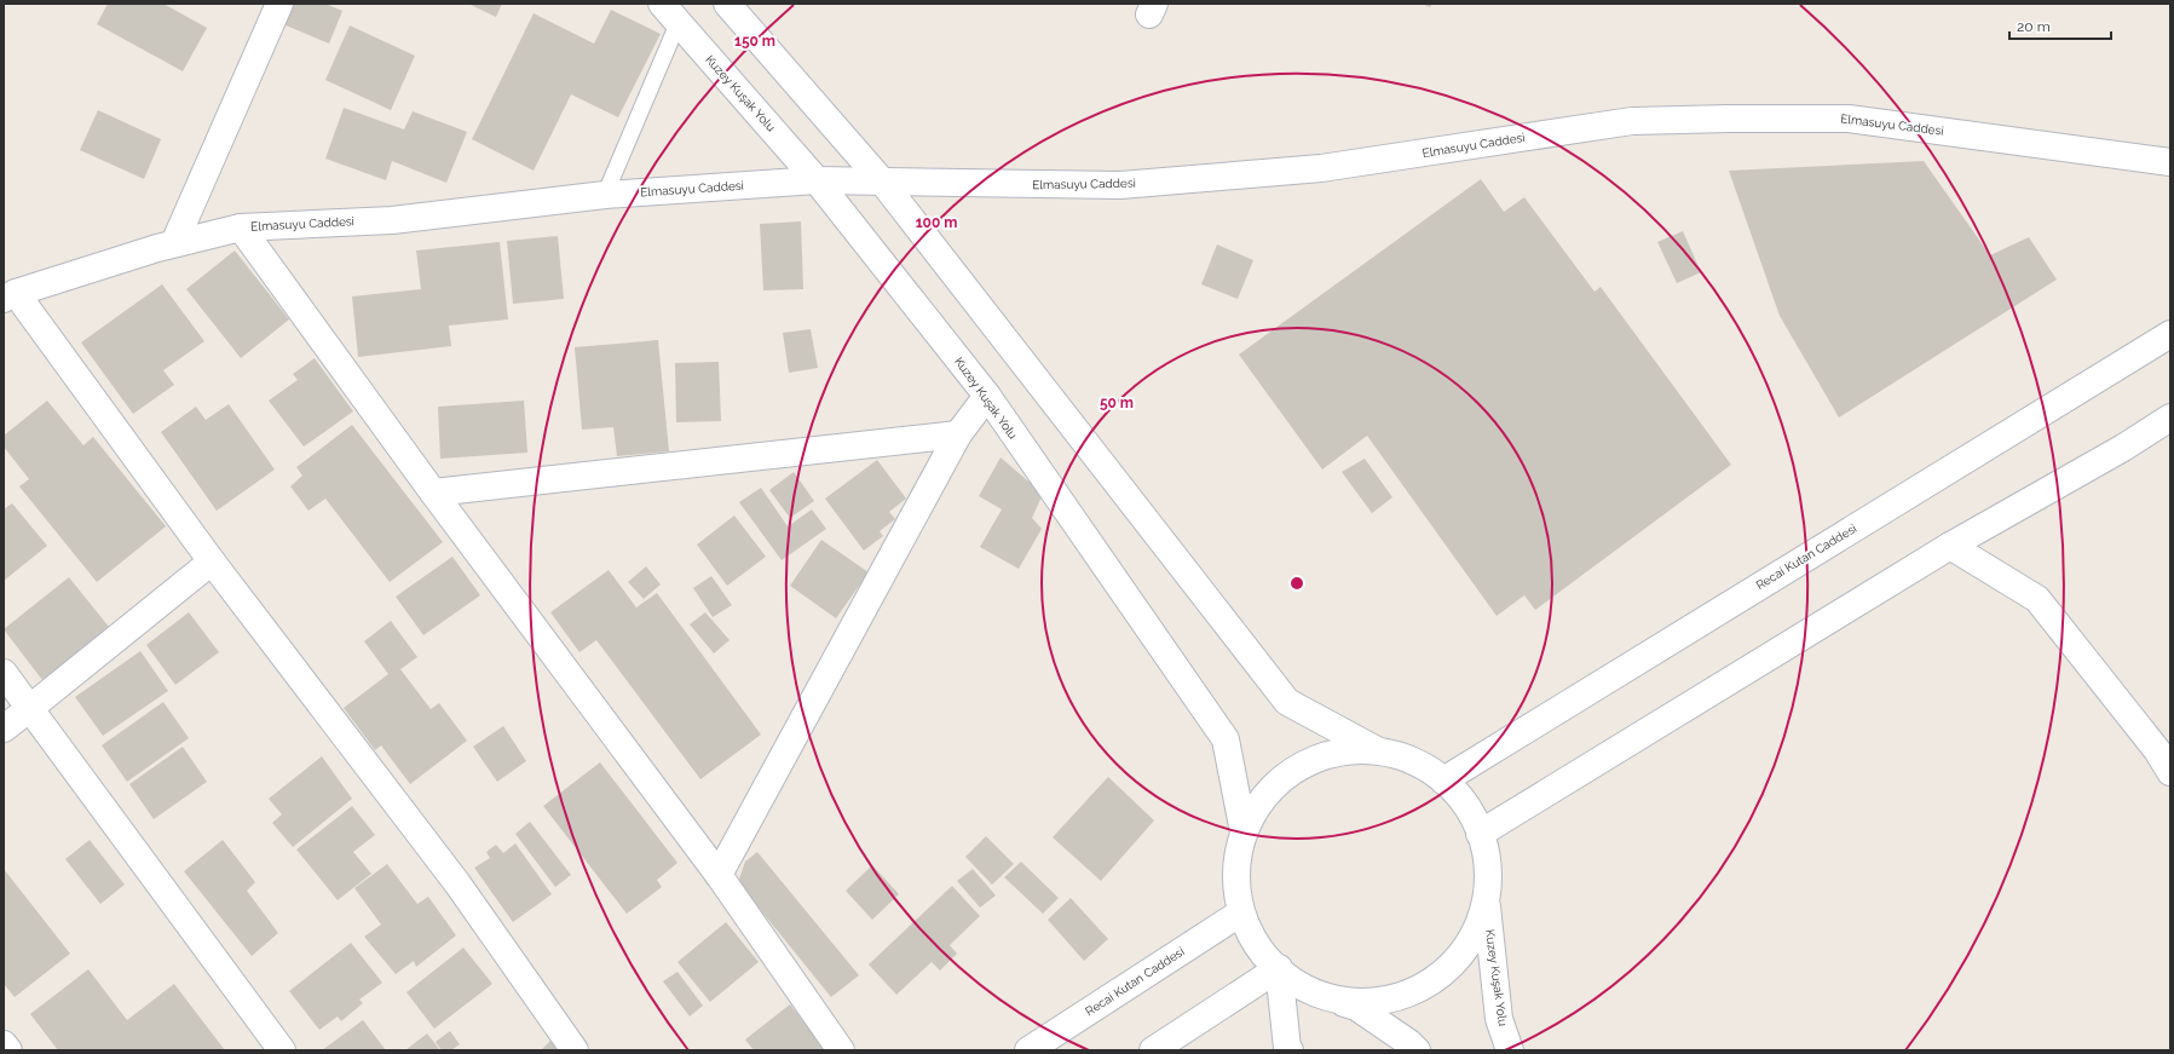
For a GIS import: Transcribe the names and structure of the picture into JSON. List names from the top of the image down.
{
  "streets": {
    "street": ["Kuzey Kuşak Yolu", "Elmasuyu Caddesi", "Recai Kutan Caddesi"]
  },
  "crossings": [
    ["Kuzey Kuşak Yolu", "Elmasuyu Caddesi"]
  ],
  "scale_bar": "20 m",
  "rings": ["150 m", "100 m", "50 m"]
}
